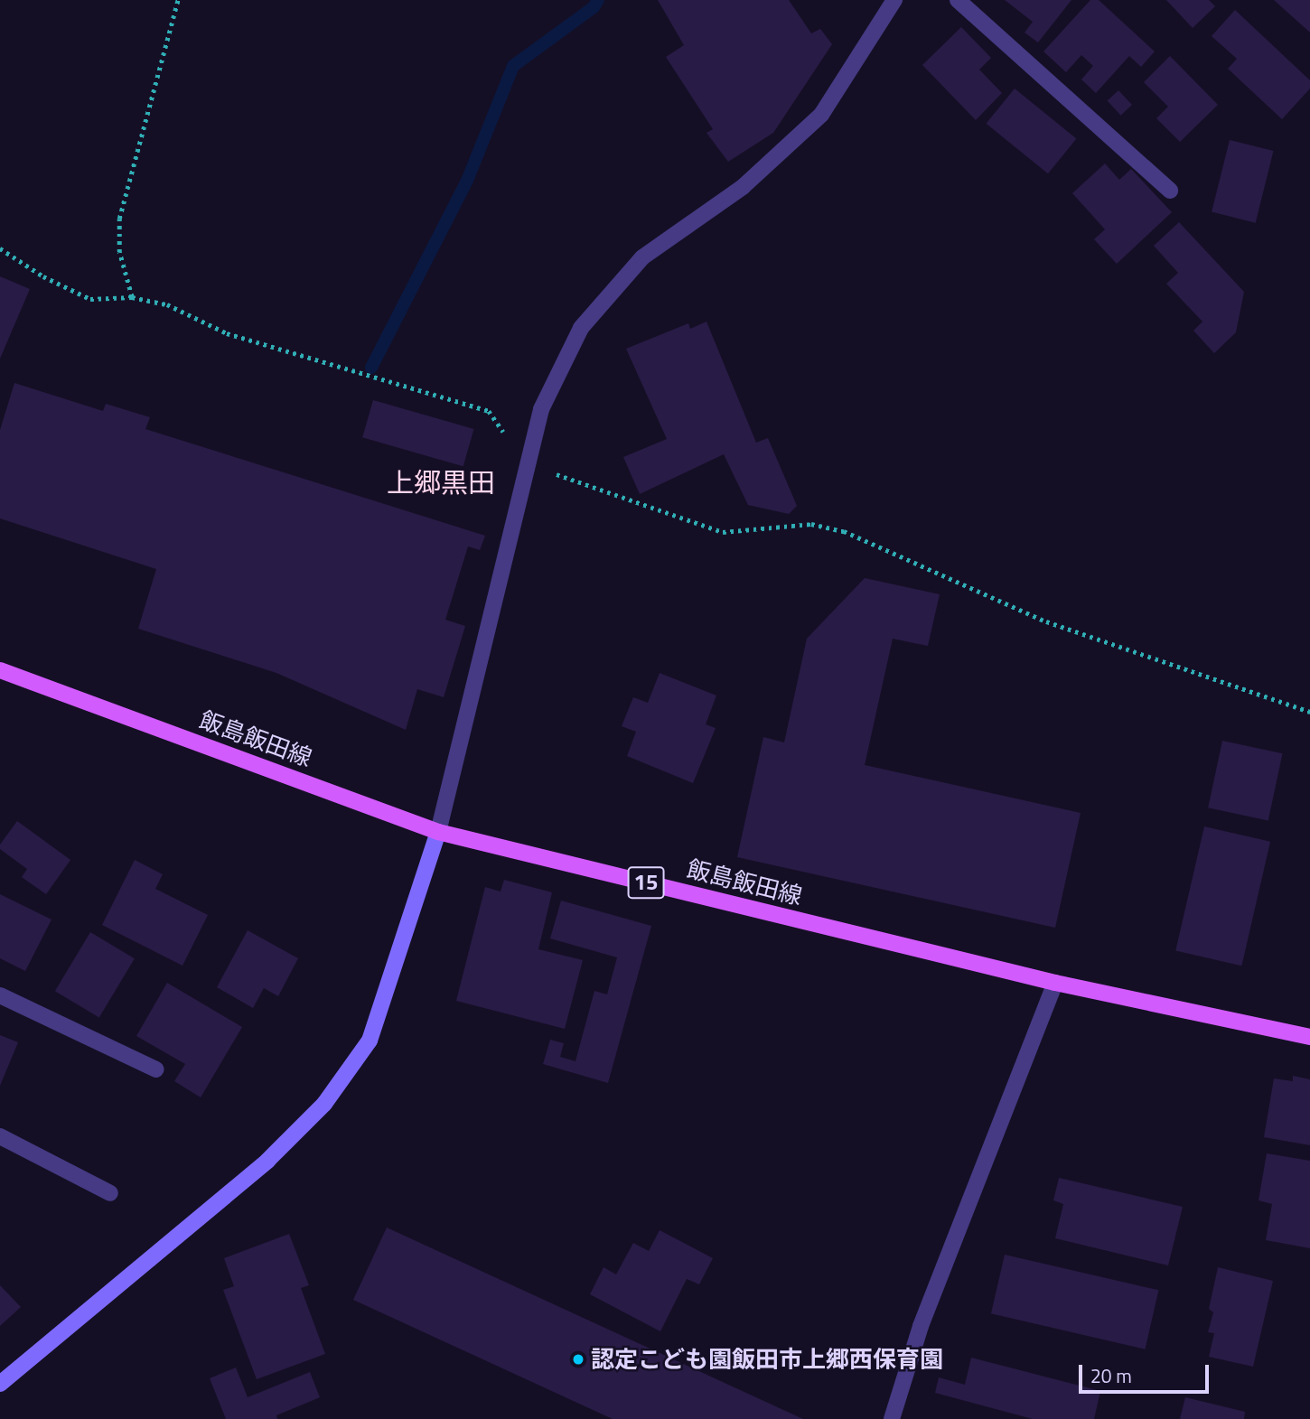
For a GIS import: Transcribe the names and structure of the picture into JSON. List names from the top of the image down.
{
  "streets": {
    "main road": ["飯島飯田線", "15"]
  },
  "districts": ["上郷黒田"],
  "places": ["認定こども園飯田市上郷西保育園"],
  "scale_bar": "20 m"
}
